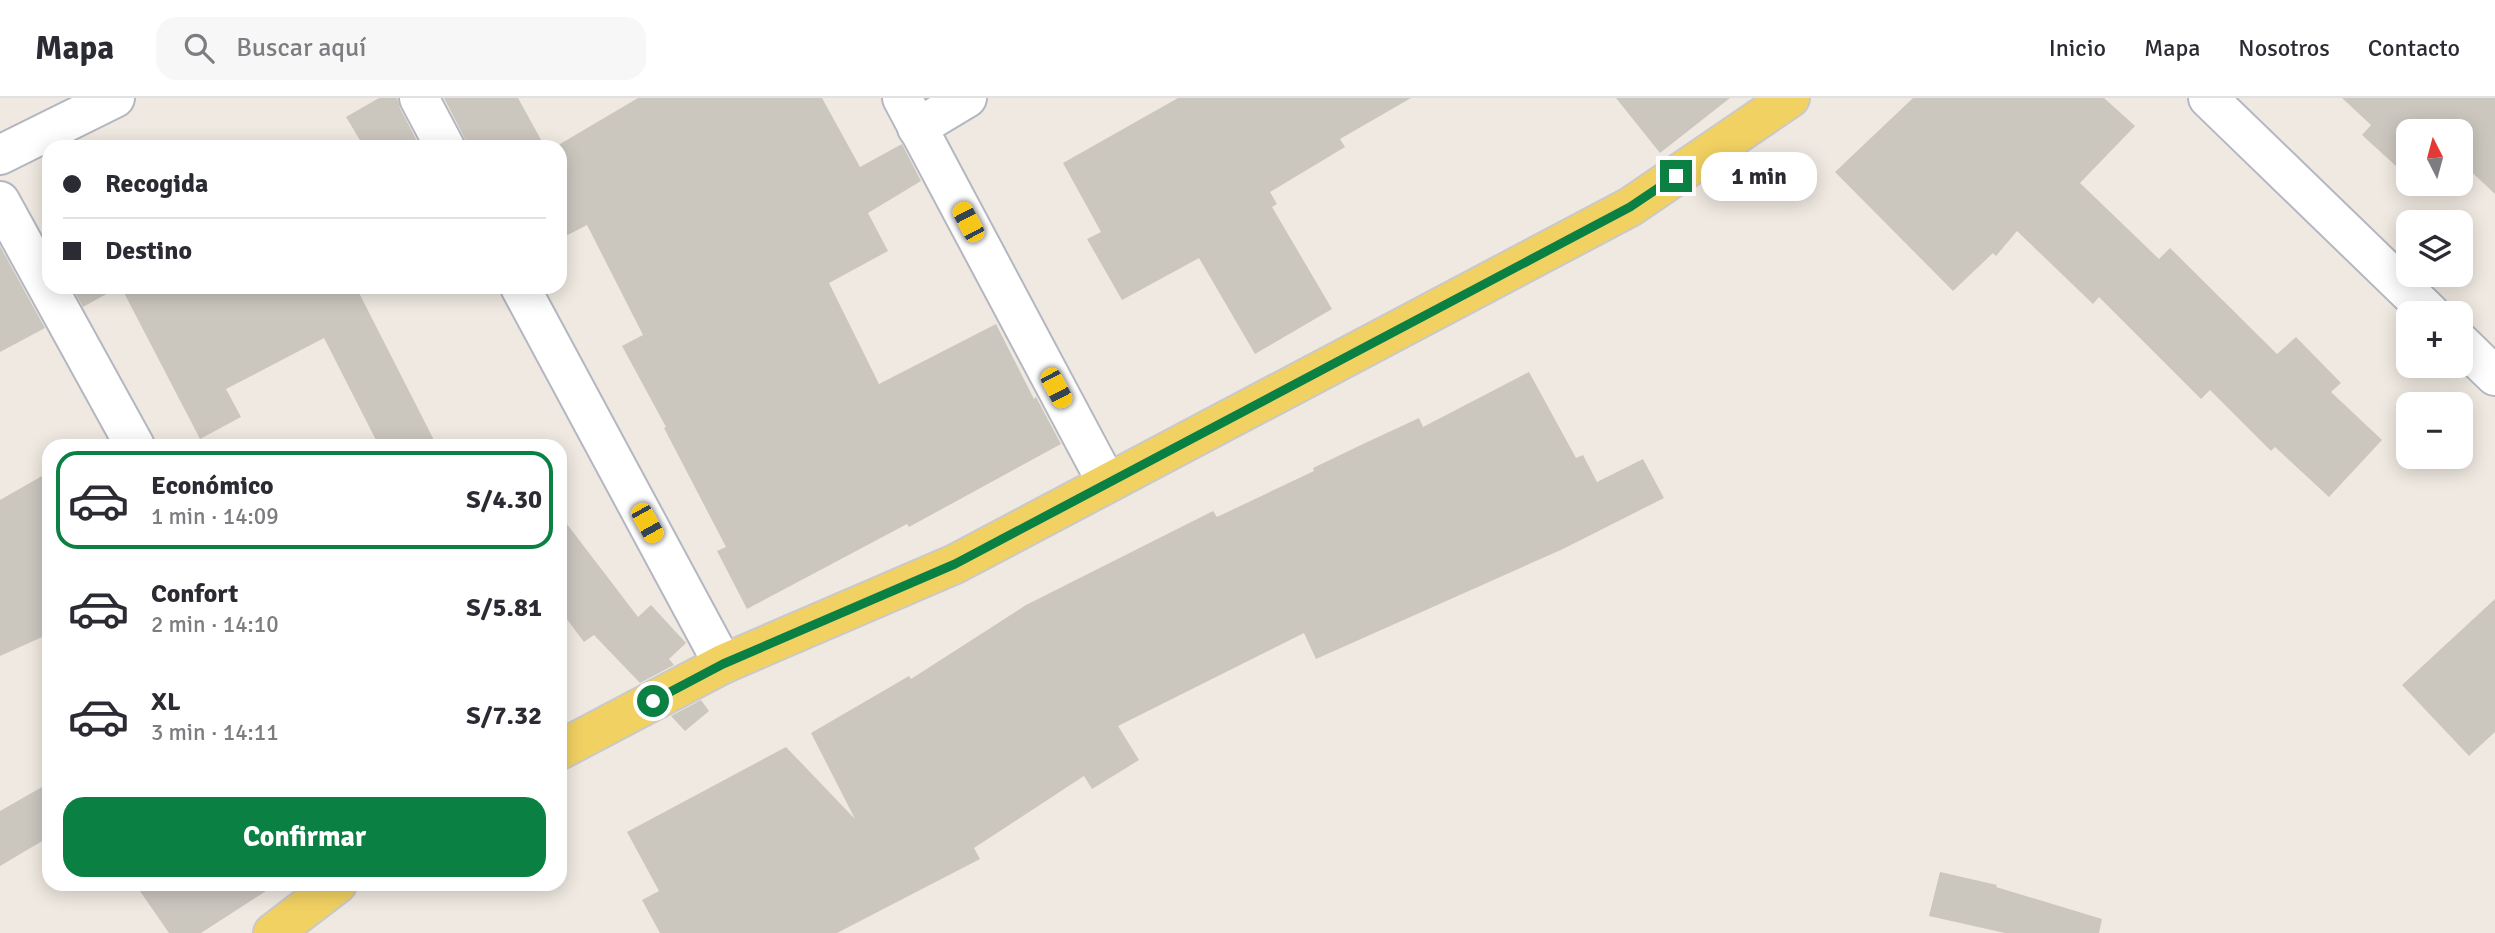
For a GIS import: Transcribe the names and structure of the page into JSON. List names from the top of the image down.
{
  "north": "top",
  "page": {
    "header": "Mapa",
    "search": "Buscar aquí",
    "nav": [
      "Inicio",
      "Mapa",
      "Nosotros",
      "Contacto"
    ],
    "map_buttons": ["+", "−"],
    "banner": ["Recogida", "Destino"],
    "bubble": "1 min",
    "list": [
      {
        "name": "Económico",
        "note": "1 min · 14:09",
        "value": "S/4.30"
      },
      {
        "name": "Confort",
        "note": "2 min · 14:10",
        "value": "S/5.81"
      },
      {
        "name": "XL",
        "note": "3 min · 14:11",
        "value": "S/7.32"
      }
    ],
    "buttons": "Confirmar"
  }
}
